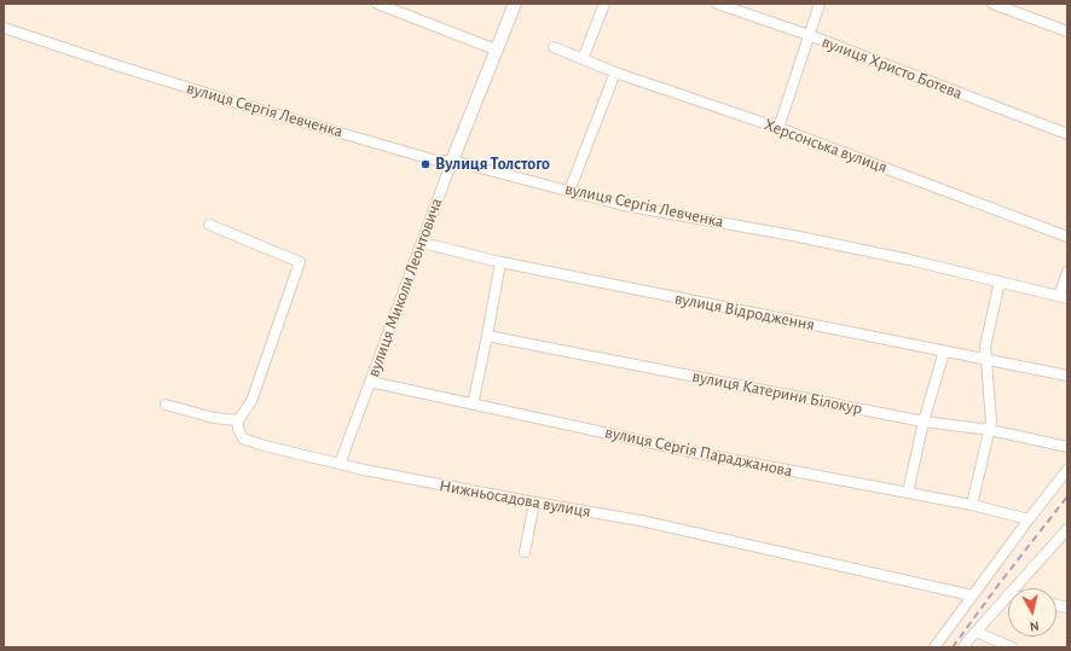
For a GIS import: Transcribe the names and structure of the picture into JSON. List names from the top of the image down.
{
  "streets": {
    "street": [
      "вулиця Христо Ботева",
      "вулиця Сергія Левченка",
      "Херсонська вулиця",
      "вулиця Миколи Леонтовича",
      "вулиця Відродження",
      "вулиця Катерини Білокур",
      "вулиця Сергія Параджанова",
      "Нижньосадова вулиця"
    ]
  },
  "crossings": [
    ["вулиця Сергія Левченка", "вулиця Миколи Леонтовича"],
    ["вулиця Миколи Леонтовича", "вулиця Відродження"],
    ["вулиця Миколи Леонтовича", "вулиця Сергія Параджанова"],
    ["вулиця Миколи Леонтовича", "Нижньосадова вулиця"]
  ],
  "places": ["Вулиця Толстого"],
  "north": "bottom"
}
